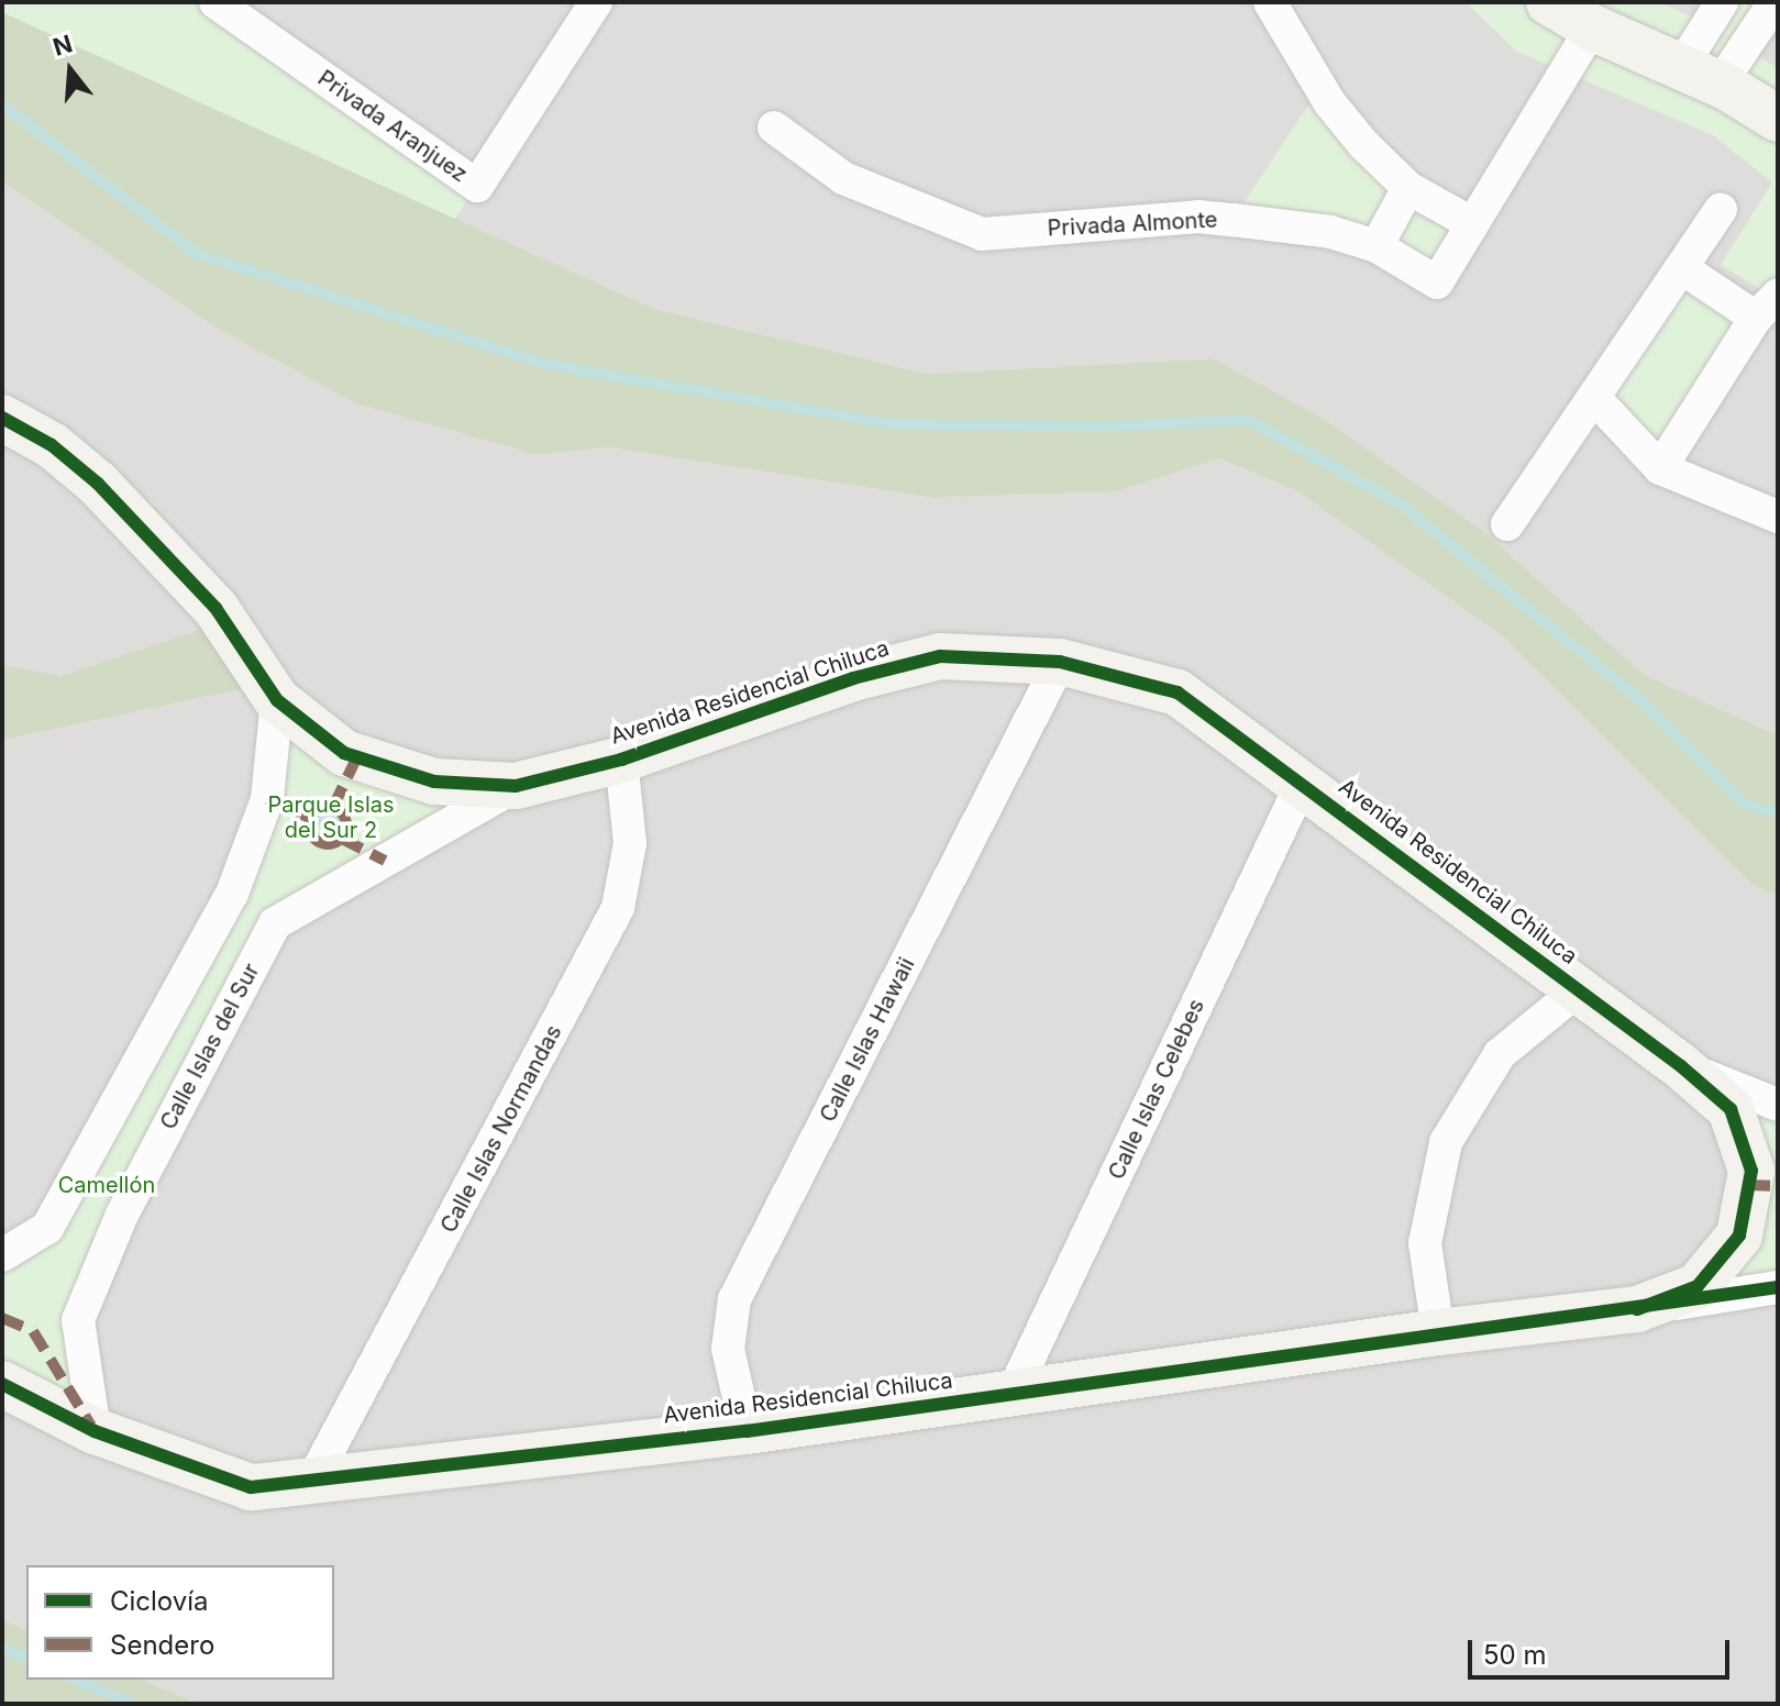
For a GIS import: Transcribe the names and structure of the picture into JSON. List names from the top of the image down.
{
  "streets": {
    "street": [
      "Privada Aranjuez",
      "Privada Almonte",
      "Avenida Residencial Chiluca",
      "Calle Islas Hawaii",
      "Calle Islas del Sur",
      "Calle Islas Celebes",
      "Calle Islas Normandas"
    ]
  },
  "crossings": [
    ["Avenida Residencial Chiluca", "Calle Islas Hawaii"],
    ["Avenida Residencial Chiluca", "Calle Islas del Sur"],
    ["Avenida Residencial Chiluca", "Calle Islas Celebes"],
    ["Avenida Residencial Chiluca", "Calle Islas Normandas"]
  ],
  "parks": ["Parque Islas del Sur 2", "Camellón"],
  "legend": ["Ciclovía", "Sendero"],
  "scale_bar": "50 m",
  "north": "top"
}
